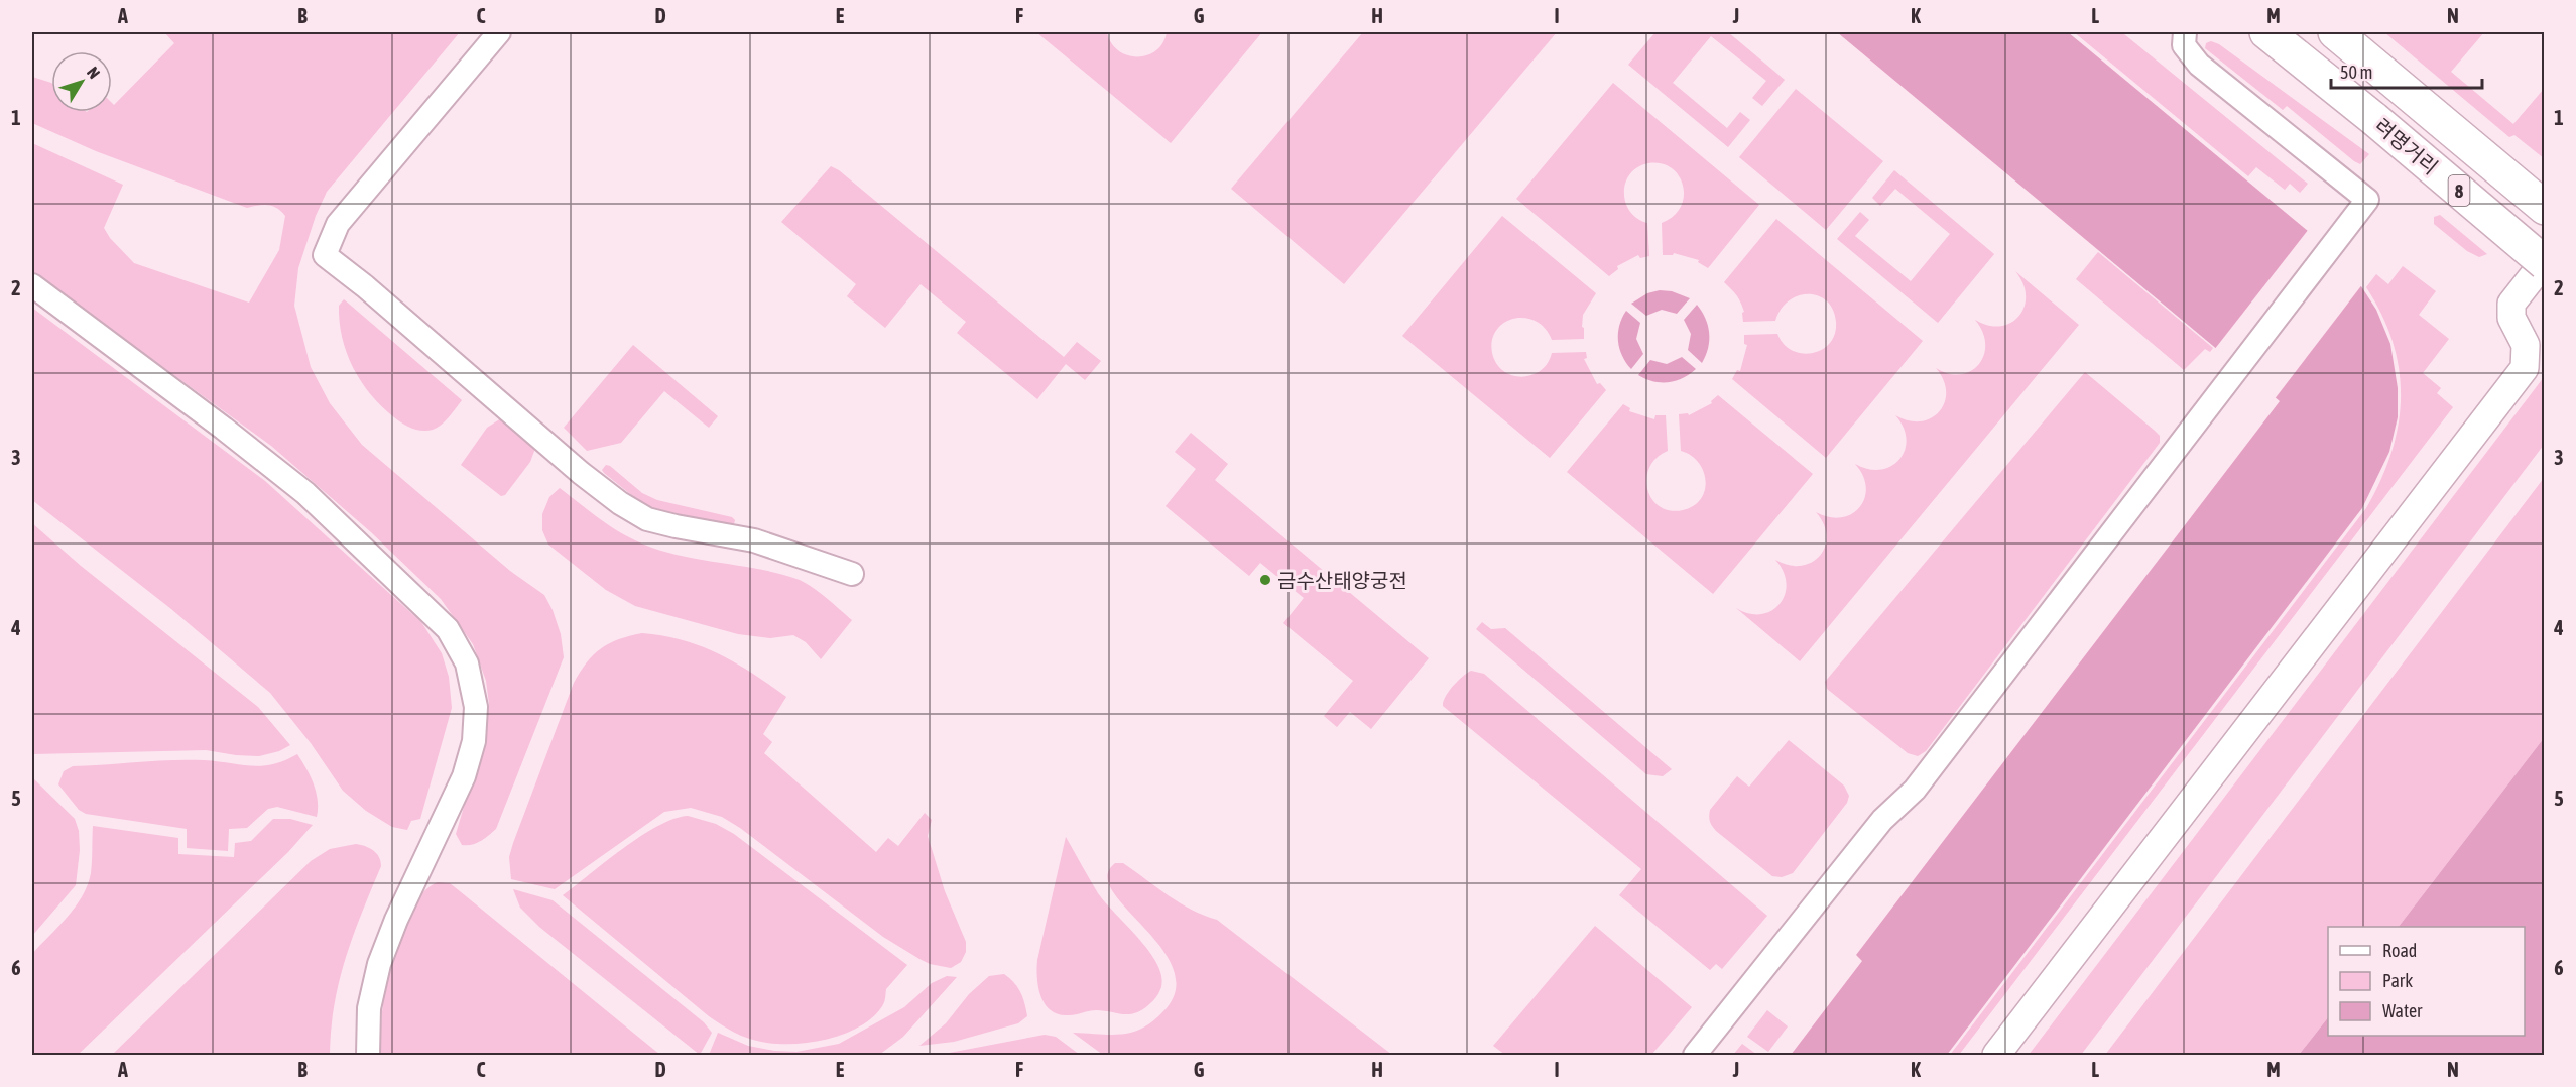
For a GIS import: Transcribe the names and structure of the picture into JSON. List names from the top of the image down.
{
  "streets": {
    "highway": ["려명거리", "8"]
  },
  "places": ["금수산태양궁전"],
  "legend": ["Road", "Park", "Water"],
  "scale_bar": "50 m",
  "north": "top right",
  "grid": {
    "columns": [
      "A",
      "B",
      "C",
      "D",
      "E",
      "F",
      "G",
      "H",
      "I",
      "J",
      "K",
      "L",
      "M",
      "N"
    ],
    "rows": [
      "1",
      "2",
      "3",
      "4",
      "5",
      "6"
    ]
  }
}
